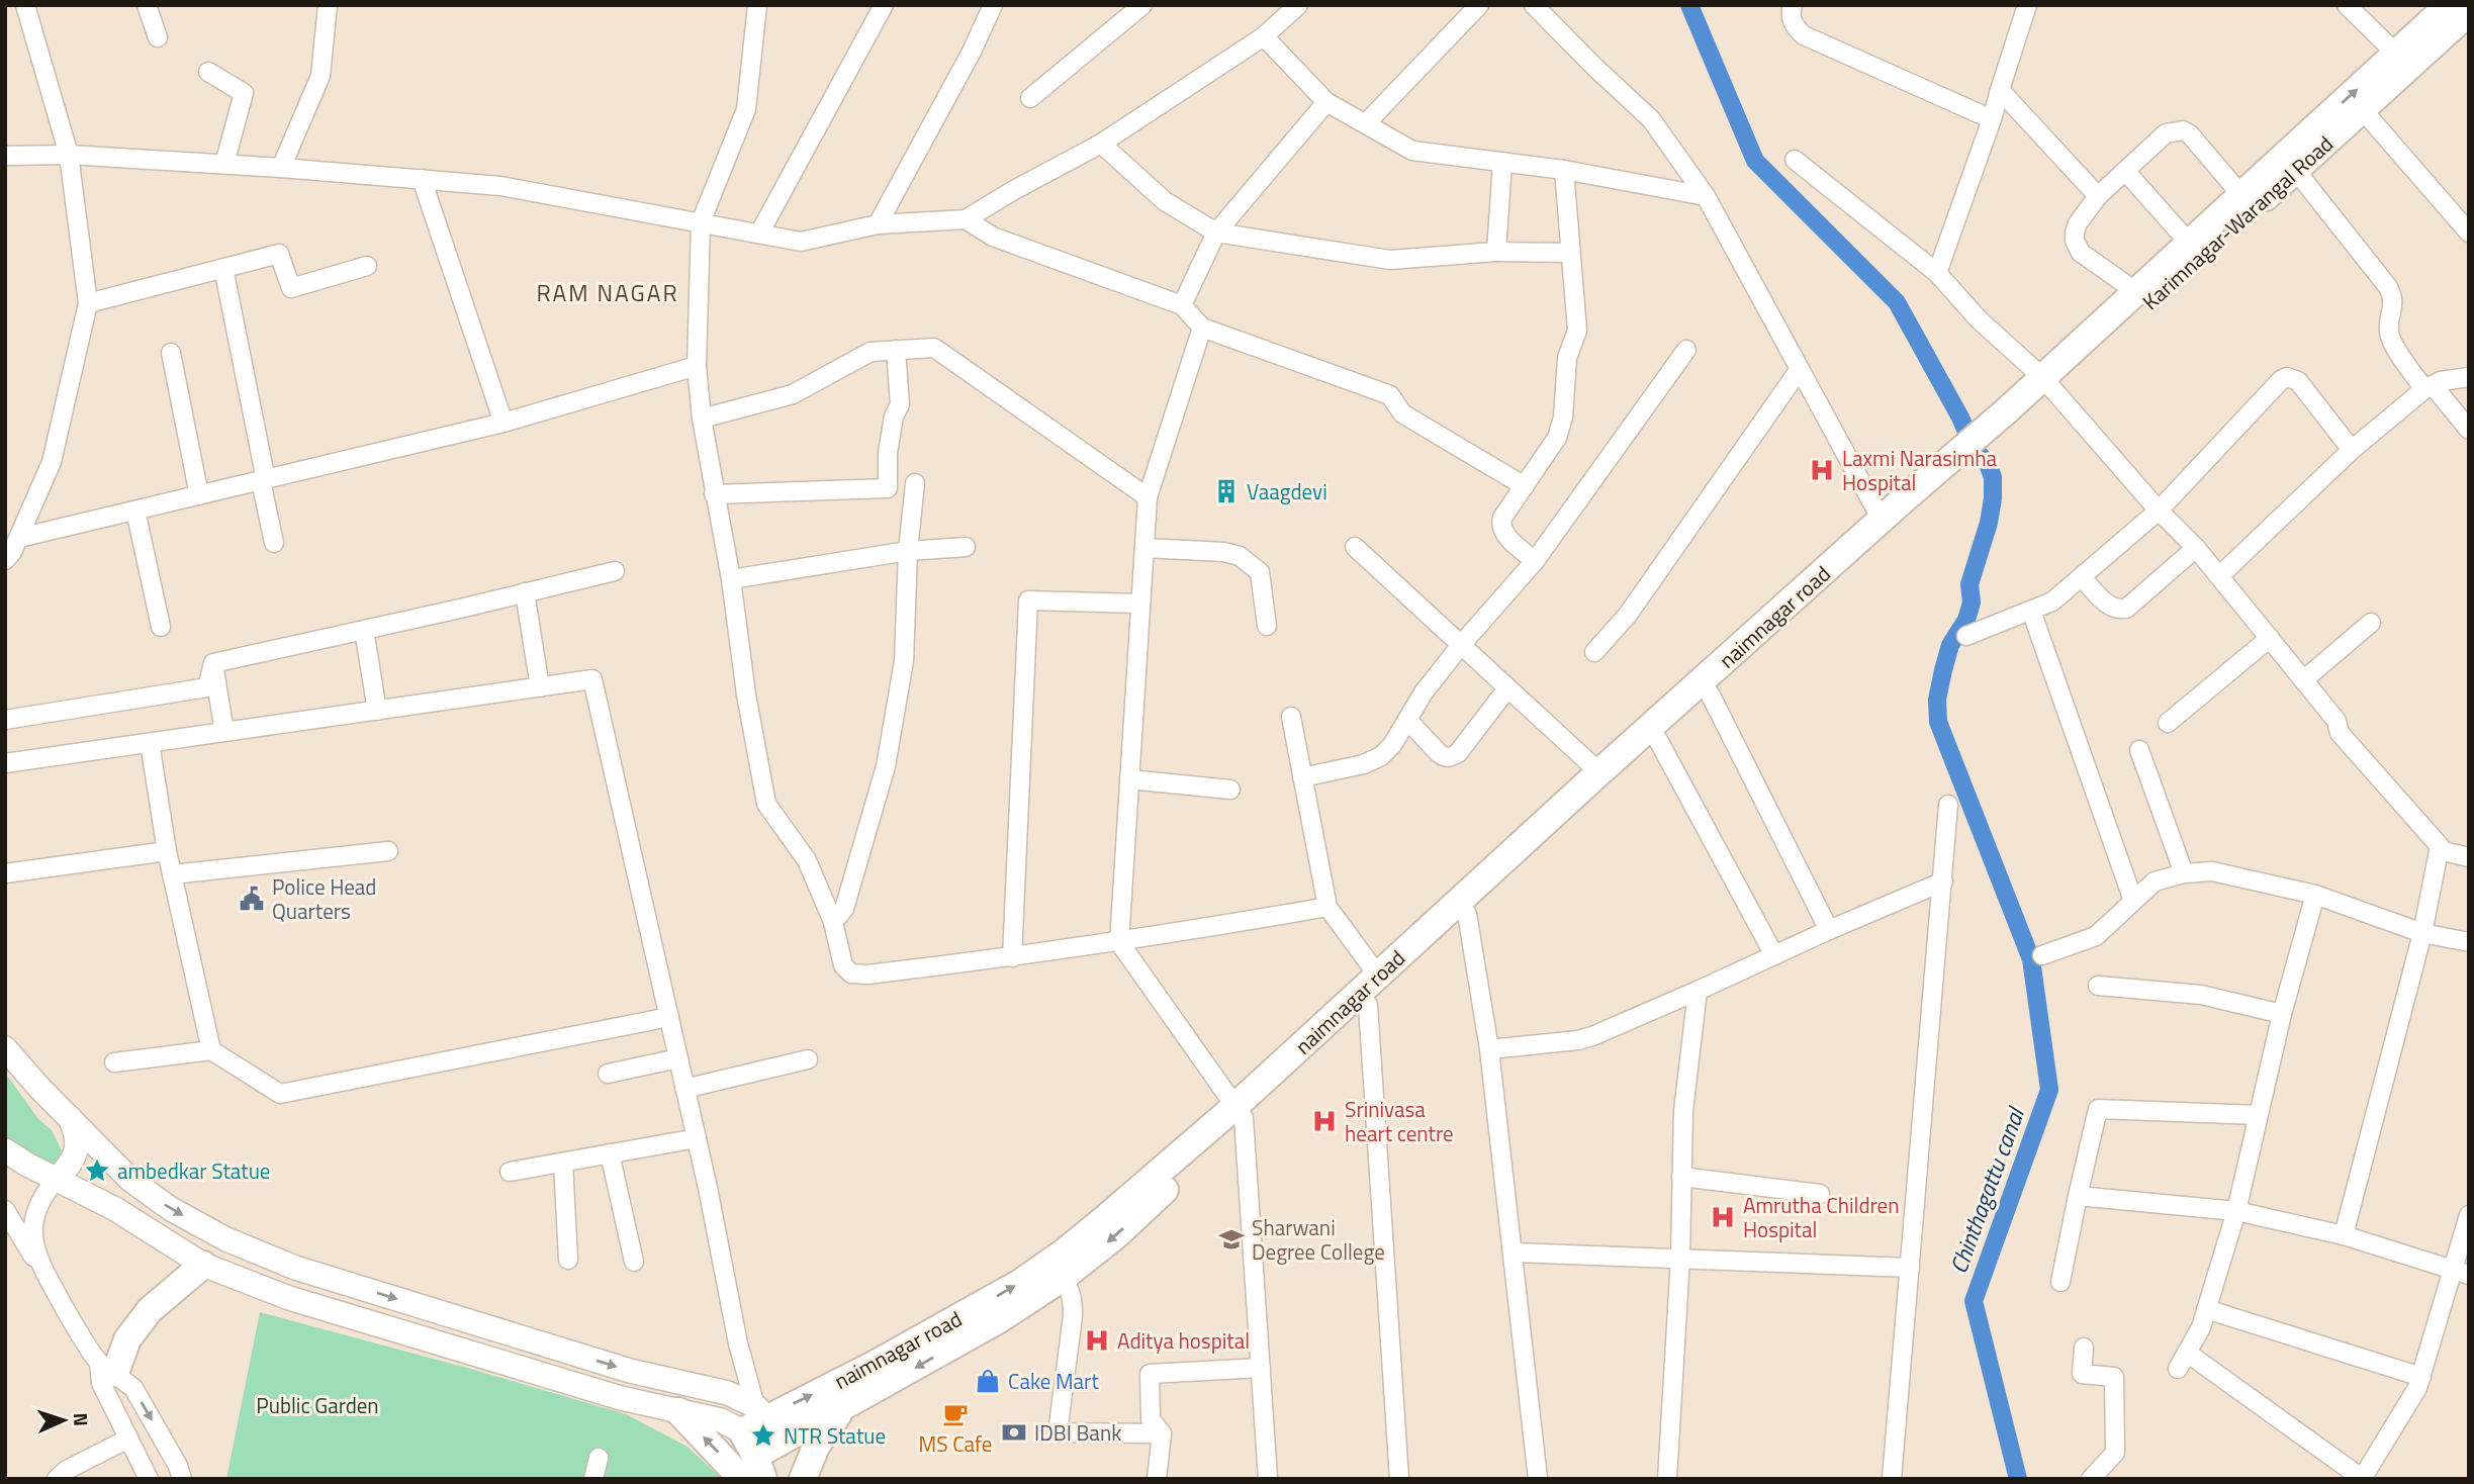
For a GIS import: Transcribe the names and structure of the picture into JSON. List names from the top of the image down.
{
  "streets": {
    "highway": ["Karimnagar-Warangal Road", "naimnagar road"]
  },
  "crossings": [
    ["Karimnagar-Warangal Road", "naimnagar road"]
  ],
  "districts": ["RAM NAGAR"],
  "water": ["Chinthagattu canal"],
  "parks": ["Public Garden"],
  "places": {
    "hospital": [
      "Laxmi Narasimha Hospital",
      "Srinivasa heart centre",
      "Amrutha Children Hospital",
      "Aditya hospital"
    ],
    "building": ["Vaagdevi"],
    "public building": ["Police Head Quarters"],
    "place": ["ambedkar Statue", "NTR Statue"],
    "school or university": ["Sharwani Degree College"],
    "shop": ["Cake Mart"],
    "cafe": ["MS Cafe"],
    "bank": ["IDBI Bank"]
  },
  "north": "right"
}
